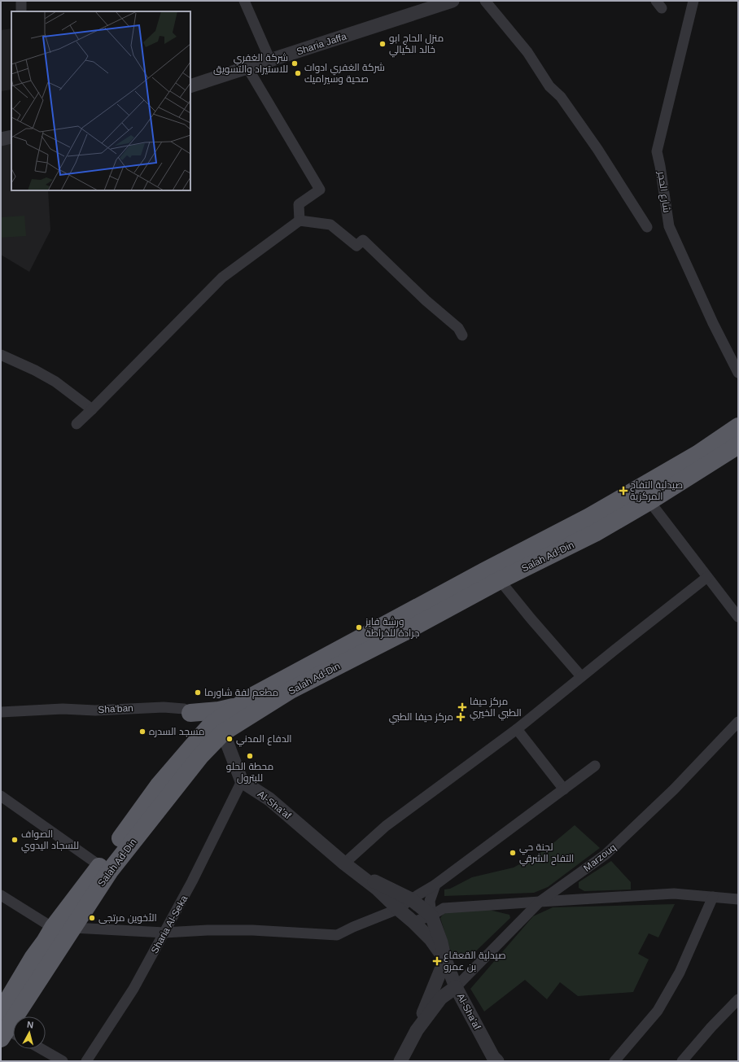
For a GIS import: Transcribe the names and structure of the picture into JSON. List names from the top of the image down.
{
  "streets": {
    "highway": ["Salah Ad-Din"],
    "street": [
      "Sharia Jaffa",
      "شارع الحجر",
      "Sha'ban",
      "Al-Sha'af",
      "Marzouq",
      "Sharia Al-Seka"
    ]
  },
  "crossings": [
    ["Salah Ad-Din", "Sha'ban"],
    ["Al-Sha'af", "Marzouq"],
    ["Al-Sha'af", "Sharia Al-Seka"]
  ],
  "places": {
    "other": [
      "منزل الحاج ابو خالد الكيالي",
      "شركة الغفري للاستيراد والتسويق",
      "شركة الغفري ادوات صحية وسيراميك",
      "ورشة فايز جرادة للخراطة",
      "مطعم لفة شاورما",
      "مسجد السدره",
      "الدفاع المدني",
      "محطة الحلو للبترول",
      "الصواف للسجاد اليدوي",
      "لجنة حي التفاح الشرقي",
      "الأخوين مرتجى"
    ],
    "health": [
      "صيدلية التفاح المركزية",
      "مركز حيفا الطبي الخيري",
      "مركز حيفا الطبي",
      "صيدلية القعقاع بن عمرو"
    ]
  },
  "north": "top"
}
